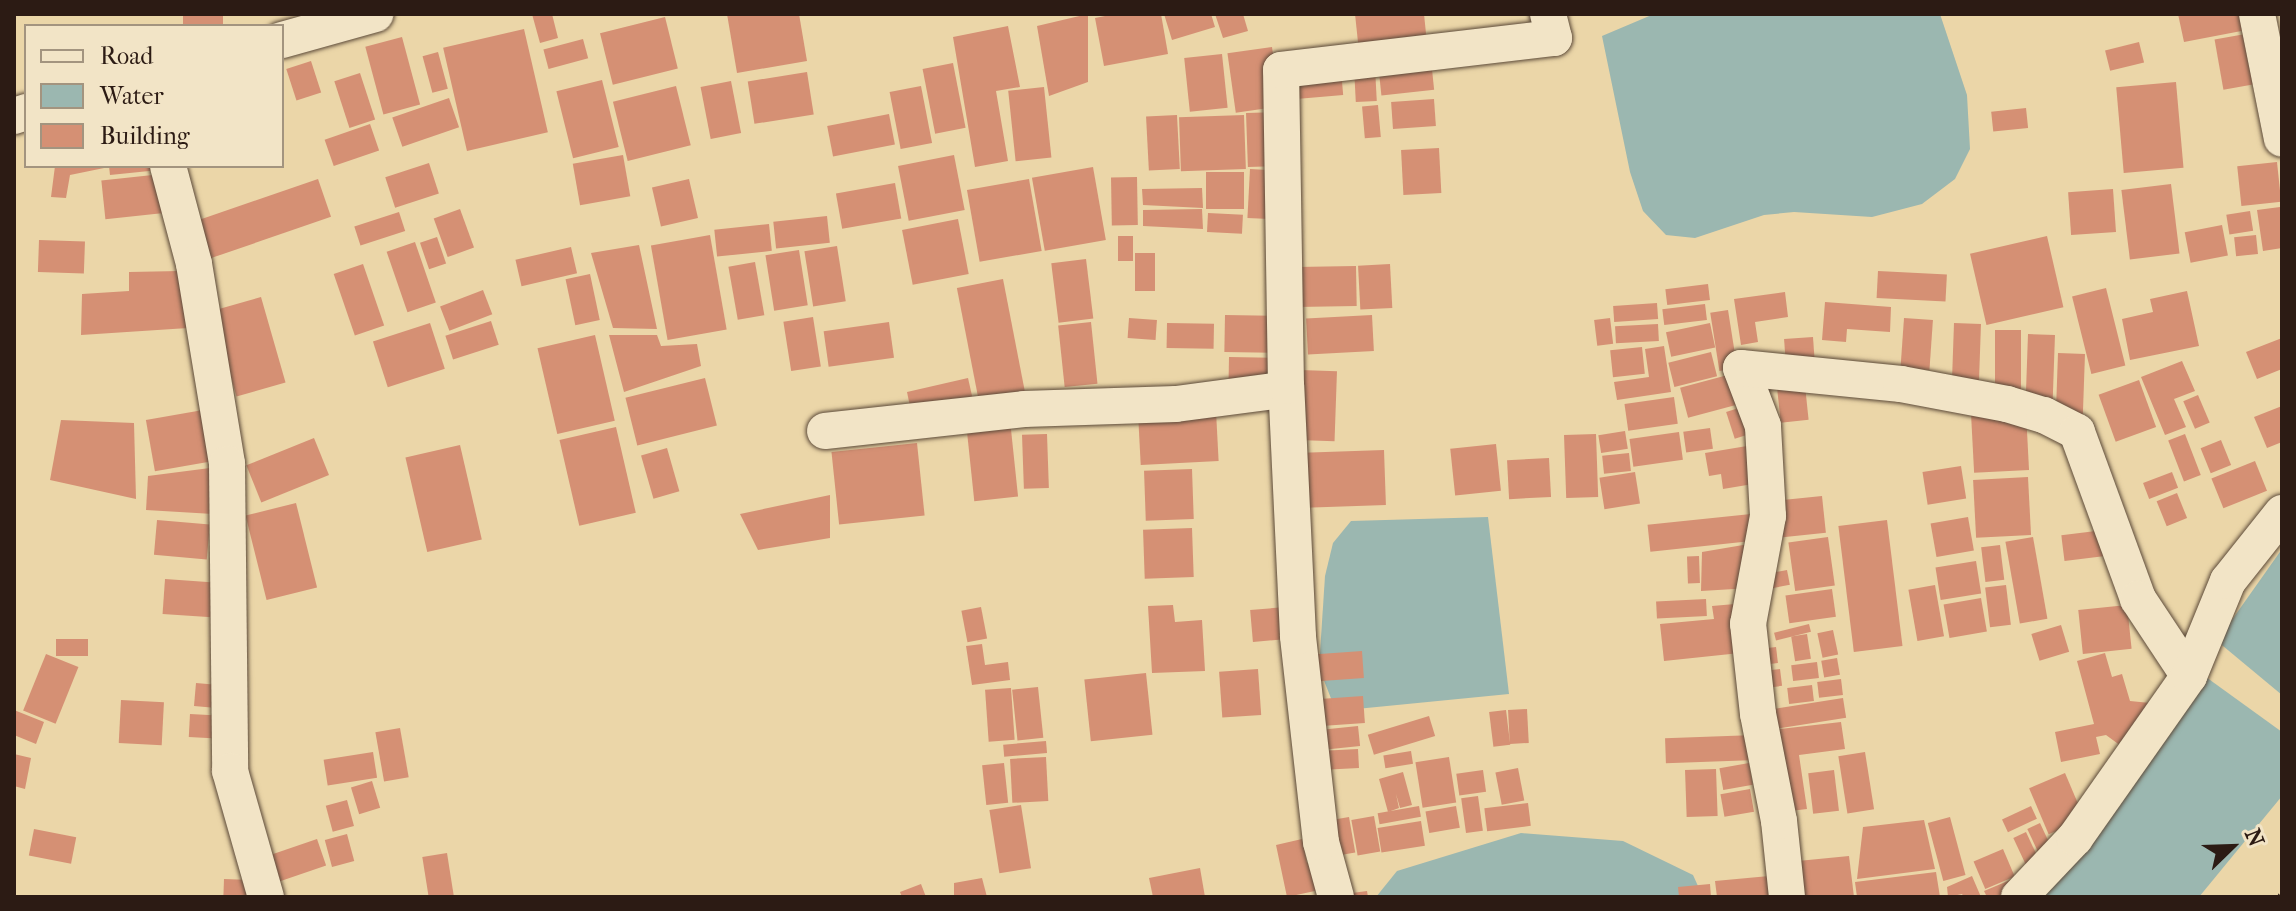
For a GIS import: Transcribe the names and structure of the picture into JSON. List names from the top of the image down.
{
  "legend": ["Road", "Water", "Building"],
  "north": "top right"
}
